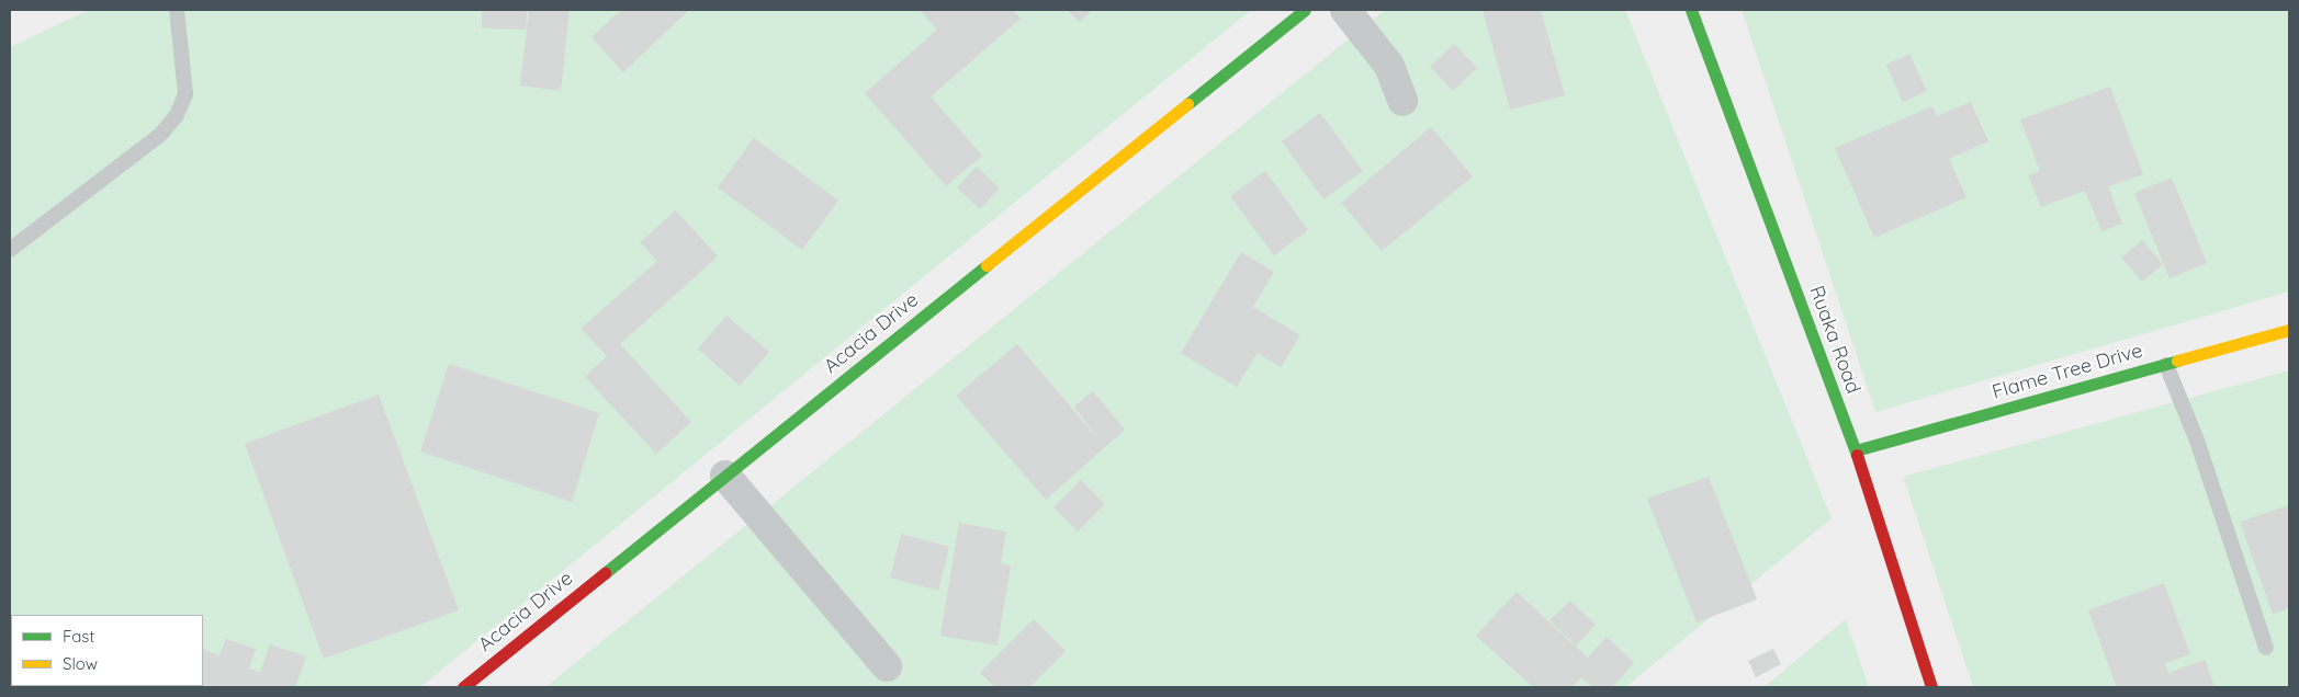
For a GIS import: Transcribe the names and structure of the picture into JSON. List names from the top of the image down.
{
  "streets": {
    "street": ["Acacia Drive", "Ruaka Road", "Flame Tree Drive"]
  },
  "crossings": [
    ["Ruaka Road", "Flame Tree Drive"]
  ],
  "legend": ["Fast", "Slow"]
}
